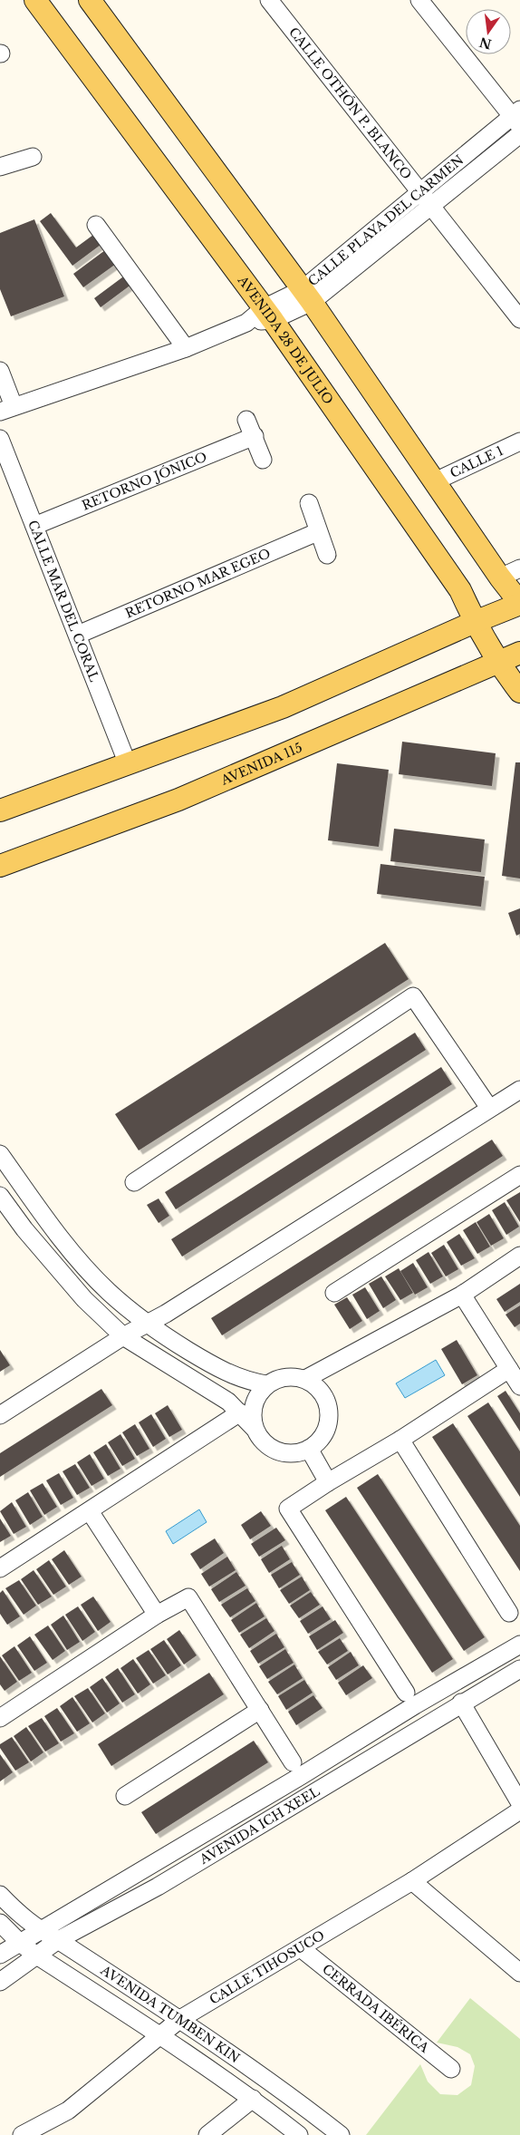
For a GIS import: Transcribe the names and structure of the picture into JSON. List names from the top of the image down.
{
  "streets": {
    "main road": ["AVENIDA 28 DE JULIO", "AVENIDA 115"],
    "street": [
      "CALLE OTHÓN P. BLANCO",
      "CALLE PLAYA DEL CARMEN",
      "CALLE 1",
      "RETORNO JÓNICO",
      "RETORNO MAR EGEO",
      "CALLE MAR DEL CORAL",
      "AVENIDA ICH XEEL",
      "CALLE TIHOSUCO",
      "CERRADA IBÉRICA",
      "AVENIDA TUMBEN KIN"
    ]
  },
  "crossings": [
    ["CALLE OTHÓN P. BLANCO", "CALLE PLAYA DEL CARMEN"],
    ["CALLE PLAYA DEL CARMEN", "AVENIDA 28 DE JULIO"],
    ["AVENIDA 28 DE JULIO", "AVENIDA 115"],
    ["RETORNO JÓNICO", "CALLE MAR DEL CORAL"],
    ["RETORNO MAR EGEO", "CALLE MAR DEL CORAL"],
    ["AVENIDA ICH XEEL", "AVENIDA TUMBEN KIN"],
    ["CALLE TIHOSUCO", "CERRADA IBÉRICA"],
    ["CALLE TIHOSUCO", "AVENIDA TUMBEN KIN"]
  ],
  "north": "bottom"
}
